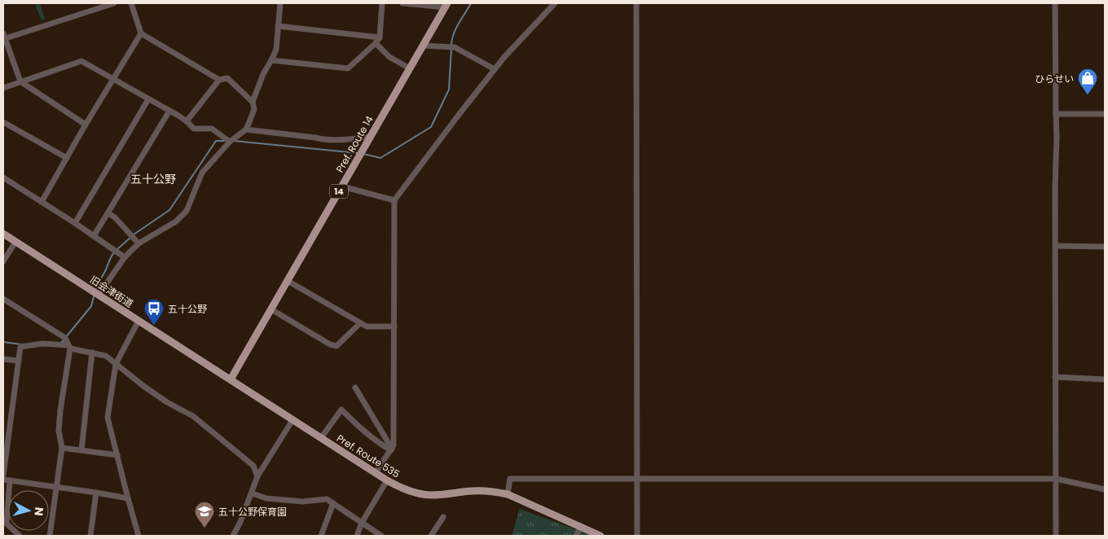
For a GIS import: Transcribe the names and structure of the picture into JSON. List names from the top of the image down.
{
  "streets": {
    "main road": [
      "Pref. Route 14",
      "14",
      "旧会津街道",
      "Pref. Route 535"
    ]
  },
  "crossings": [
    ["Pref. Route 14", "旧会津街道"],
    ["Pref. Route 14", "Pref. Route 535"],
    ["旧会津街道", "Pref. Route 535"]
  ],
  "districts": ["五十公野"],
  "places": {
    "shop": ["ひらせい"],
    "bus stop": ["五十公野"],
    "school or university": ["五十公野保育園"]
  },
  "north": "right"
}
